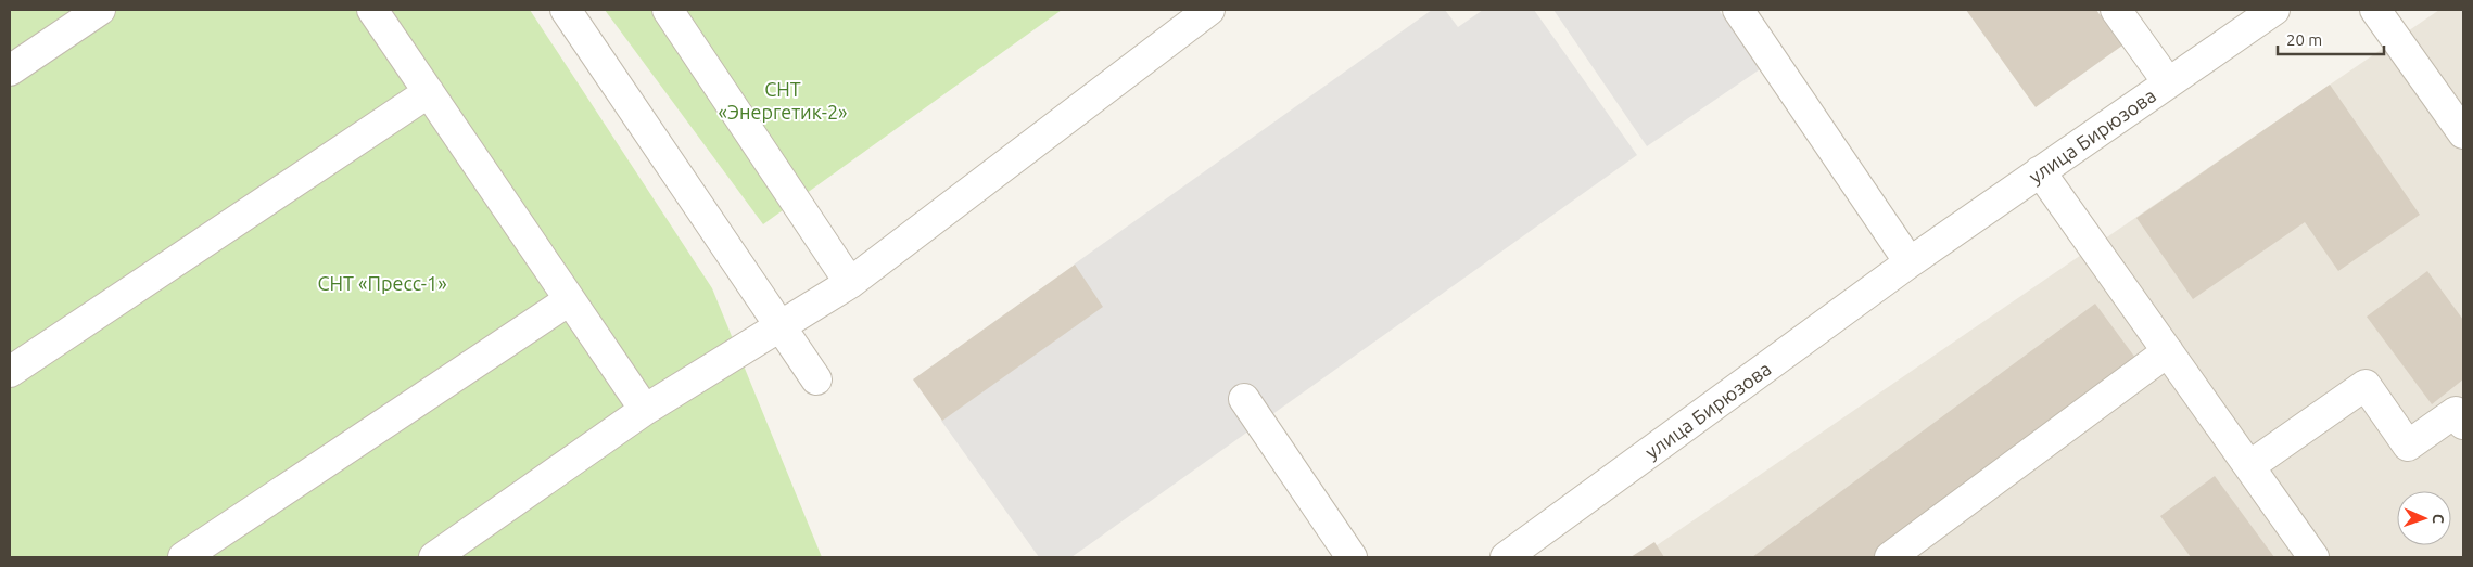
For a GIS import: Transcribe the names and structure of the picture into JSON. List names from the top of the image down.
{
  "streets": {
    "street": ["улица Бирюзова"]
  },
  "parks": ["СНТ «Энергетик-2»", "СНТ «Пресс-1»"],
  "scale_bar": "20 m",
  "north": "right"
}
